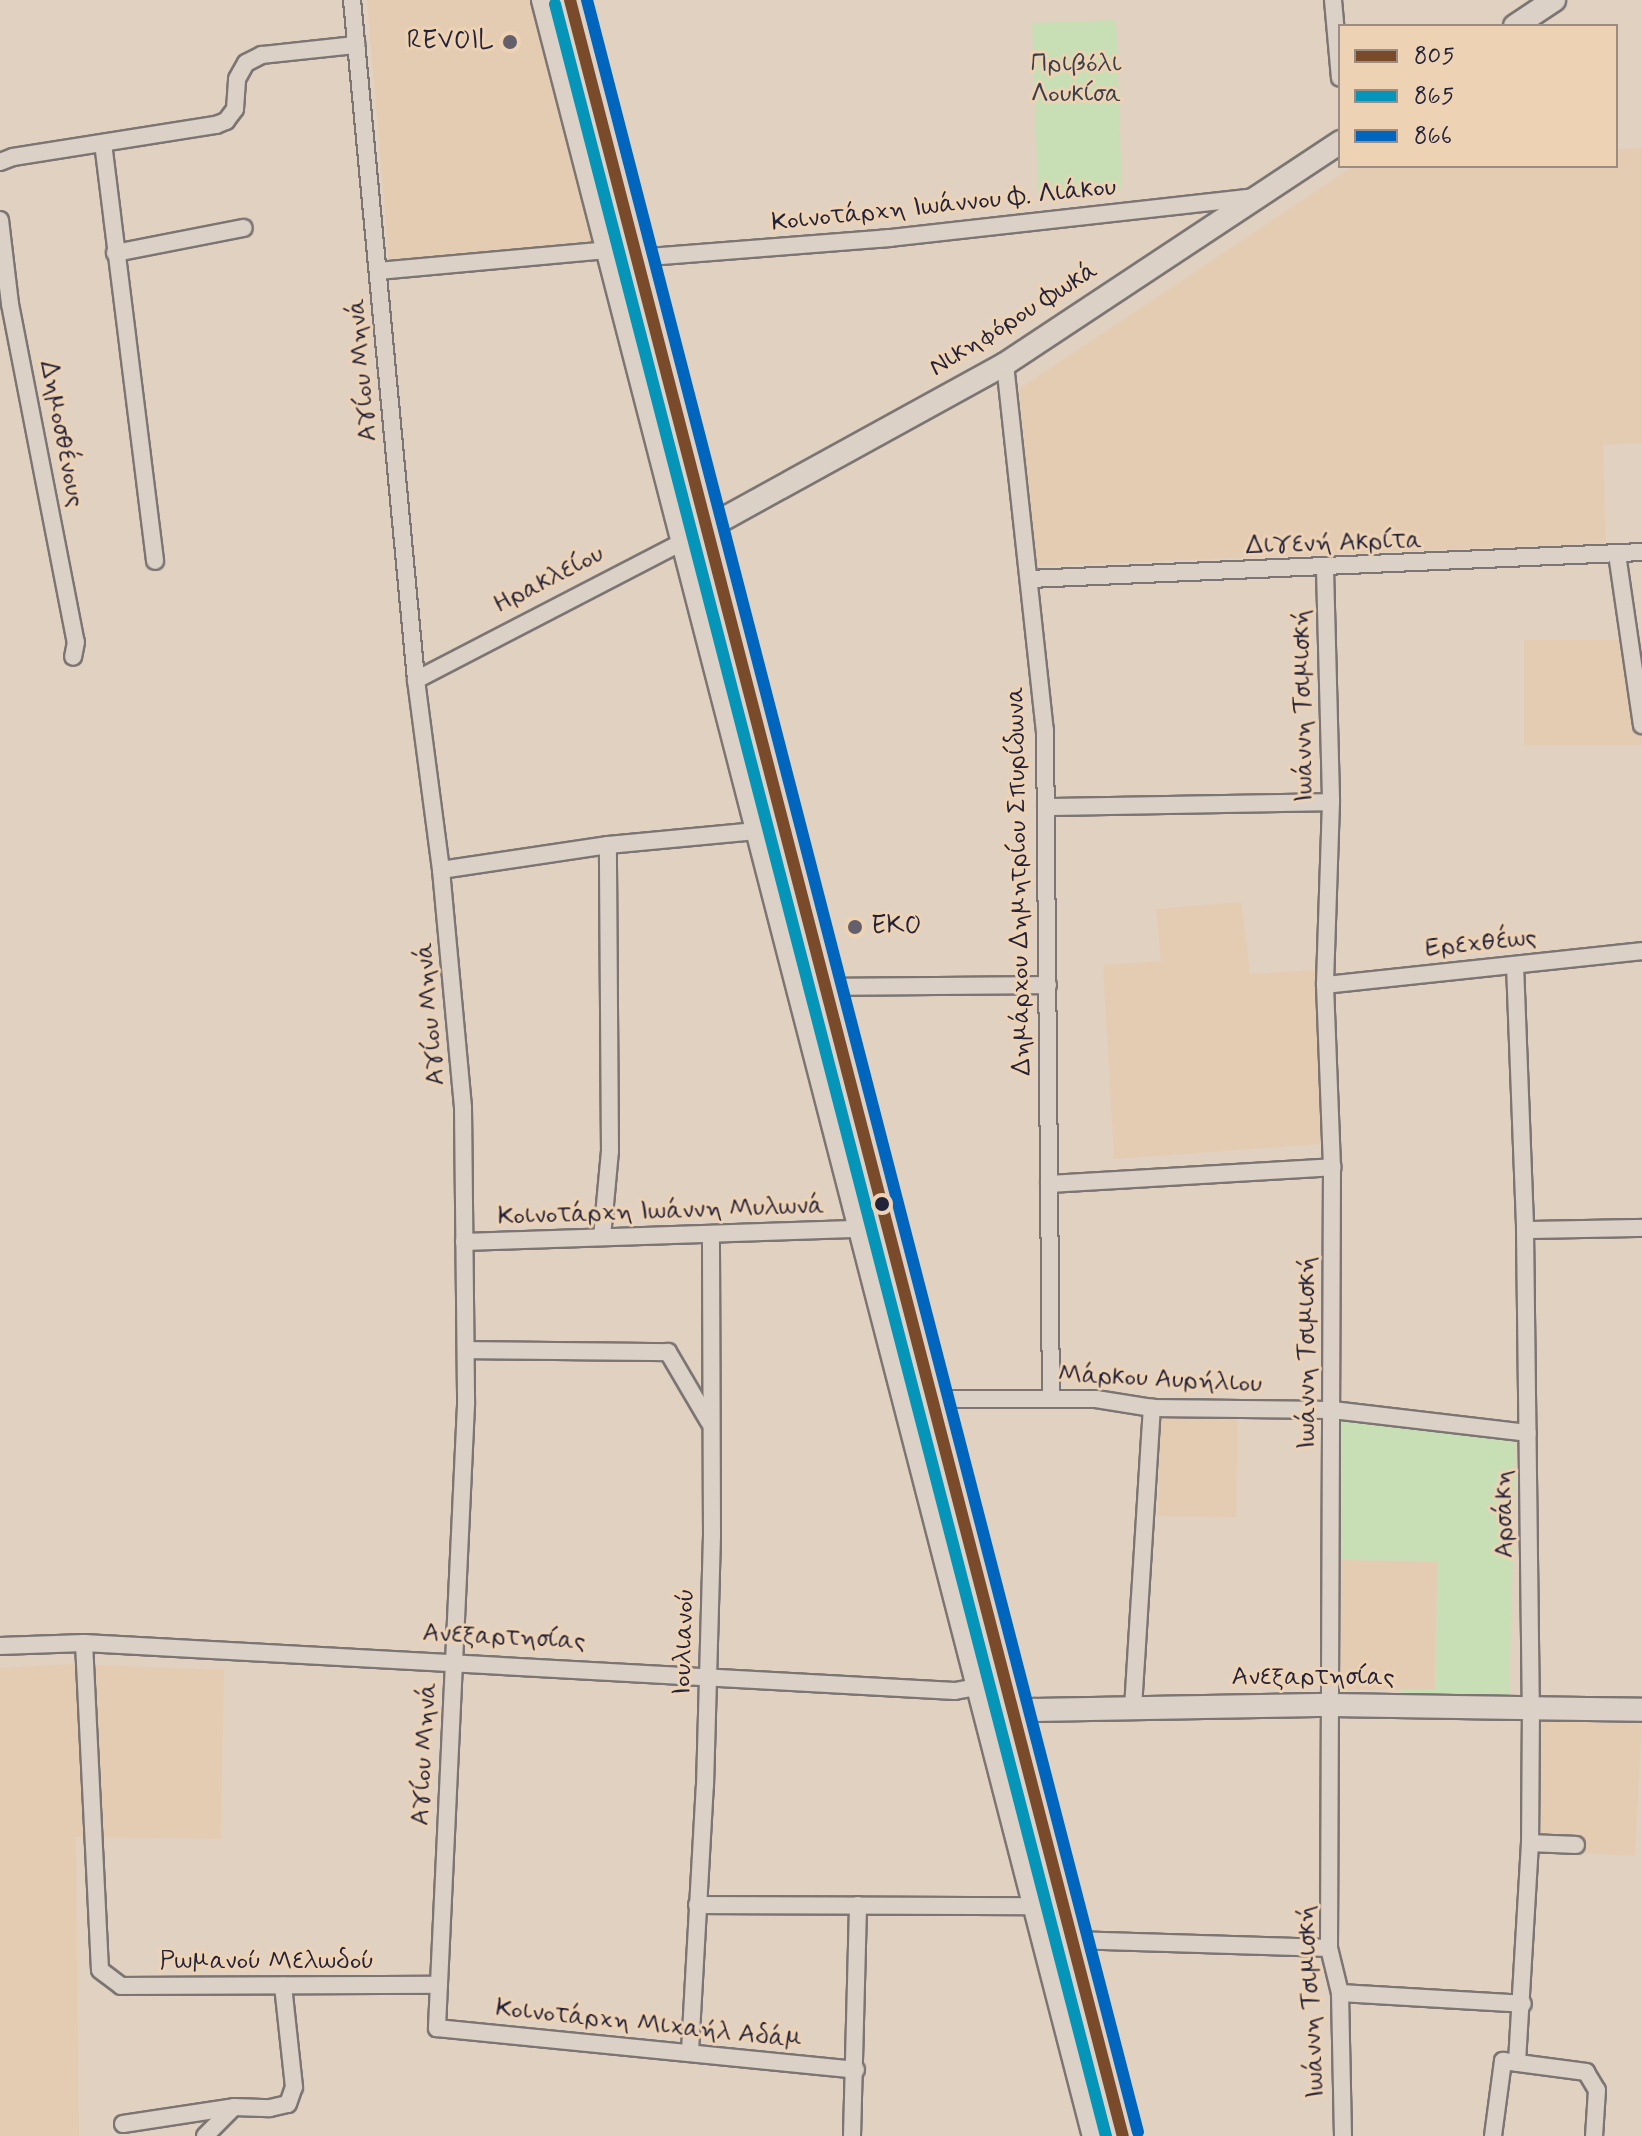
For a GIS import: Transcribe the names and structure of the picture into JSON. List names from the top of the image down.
{
  "streets": {
    "main road": ["Νικηφόρου Φωκά", "Ηρακλείου", "Ανεξαρτησίας"],
    "street": [
      "Κοινοτάρχη Ιωάννου Φ. Λιάκου",
      "Αγίου Μηνά",
      "Δημοσθένους",
      "Διγενή Ακρίτα",
      "Ιωάννη Τσιμισκή",
      "Δημάρχου Δημητρίου Σπυρίδωνα",
      "Ερεχθέως",
      "Κοινοτάρχη Ιωάννη Μυλωνά",
      "Μάρκου Αυρήλιου",
      "Αρσάκη",
      "Ιουλιανού",
      "Ρωμανού Μελωδού",
      "Κοινοτάρχη Μιχαήλ Αδάμ"
    ]
  },
  "crossings": [
    ["Κοινοτάρχη Ιωάννου Φ. Λιάκου", "Νικηφόρου Φωκά"],
    ["Νικηφόρου Φωκά", "Ηρακλείου"],
    ["Νικηφόρου Φωκά", "Δημάρχου Δημητρίου Σπυρίδωνα"],
    ["Αγίου Μηνά", "Ηρακλείου"],
    ["Αγίου Μηνά", "Κοινοτάρχη Ιωάννη Μυλωνά"],
    ["Αγίου Μηνά", "Ανεξαρτησίας"],
    ["Αγίου Μηνά", "Ρωμανού Μελωδού"],
    ["Αγίου Μηνά", "Κοινοτάρχη Μιχαήλ Αδάμ"],
    ["Διγενή Ακρίτα", "Ιωάννη Τσιμισκή"],
    ["Διγενή Ακρίτα", "Δημάρχου Δημητρίου Σπυρίδωνα"],
    ["Ιωάννη Τσιμισκή", "Ερεχθέως"],
    ["Ιωάννη Τσιμισκή", "Μάρκου Αυρήλιου"],
    ["Ιωάννη Τσιμισκή", "Ανεξαρτησίας"],
    ["Δημάρχου Δημητρίου Σπυρίδωνα", "Μάρκου Αυρήλιου"],
    ["Ερεχθέως", "Αρσάκη"],
    ["Κοινοτάρχη Ιωάννη Μυλωνά", "Ιουλιανού"],
    ["Μάρκου Αυρήλιου", "Αρσάκη"],
    ["Αρσάκη", "Ανεξαρτησίας"],
    ["Ανεξαρτησίας", "Ιουλιανού"],
    ["Ανεξαρτησίας", "Ρωμανού Μελωδού"],
    ["Ιουλιανού", "Κοινοτάρχη Μιχαήλ Αδάμ"]
  ],
  "parks": ["Πριβόλι Λουκίσα"],
  "places": ["REVOIL", "EKO"],
  "lines": ["transit line 805", "transit line 866", "transit line 865"],
  "legend": ["805", "865", "866"]
}
